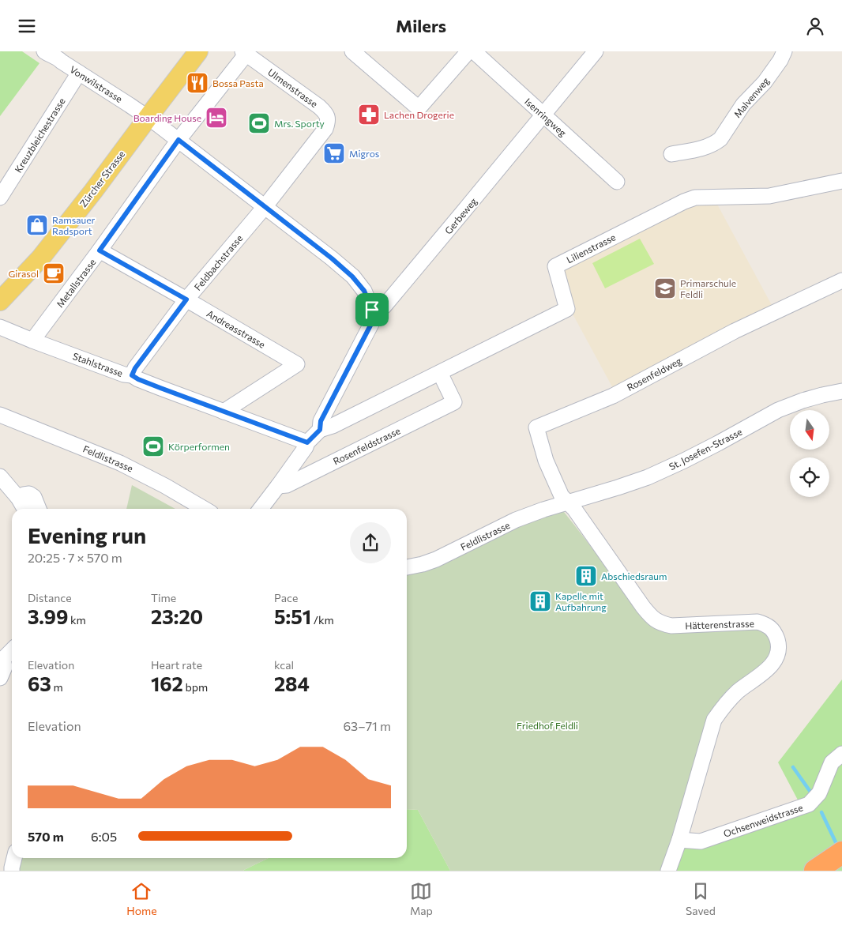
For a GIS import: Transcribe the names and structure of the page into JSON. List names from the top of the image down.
{
  "streets": {
    "main road": ["Zürcher Strasse"],
    "street": [
      "Vonwilstrasse",
      "Ulmenstrasse",
      "Malvenweg",
      "Isenringweg",
      "Kreuzbleichestrasse",
      "Gerbeweg",
      "Lilienstrasse",
      "Feldbachstrasse",
      "Metallstrasse",
      "Andreasstrasse",
      "Stahlstrasse",
      "Rosenfeldweg",
      "Rosenfeldstrasse",
      "St. Josefen-Strasse",
      "Feldlistrasse",
      "Hätterenstrasse",
      "Ochsenweidstrasse"
    ]
  },
  "crossings": [
    ["Vonwilstrasse", "Ulmenstrasse"],
    ["Vonwilstrasse", "Kreuzbleichestrasse"],
    ["Vonwilstrasse", "Zürcher Strasse"],
    ["Vonwilstrasse", "Gerbeweg"],
    ["Vonwilstrasse", "Feldbachstrasse"],
    ["Vonwilstrasse", "Metallstrasse"],
    ["Ulmenstrasse", "Feldbachstrasse"],
    ["Ulmenstrasse", "Metallstrasse"],
    ["Isenringweg", "Gerbeweg"],
    ["Lilienstrasse", "Rosenfeldstrasse"],
    ["Feldbachstrasse", "Andreasstrasse"],
    ["Feldbachstrasse", "Stahlstrasse"],
    ["Metallstrasse", "Andreasstrasse"],
    ["Metallstrasse", "Stahlstrasse"],
    ["Andreasstrasse", "Stahlstrasse"],
    ["Rosenfeldweg", "St. Josefen-Strasse"],
    ["Rosenfeldweg", "Feldlistrasse"],
    ["Rosenfeldweg", "Hätterenstrasse"],
    ["St. Josefen-Strasse", "Feldlistrasse"],
    ["St. Josefen-Strasse", "Hätterenstrasse"],
    ["Feldlistrasse", "Hätterenstrasse"],
    ["Hätterenstrasse", "Ochsenweidstrasse"]
  ],
  "parks": ["Friedhof Feldli"],
  "places": {
    "restaurant": ["Bossa Pasta"],
    "pharmacy": ["Lachen Drogerie"],
    "hotel": ["Boarding House"],
    "sports": ["Mrs. Sporty", "Körperformen"],
    "supermarket": ["Migros"],
    "shop": ["Ramsauer Radsport"],
    "cafe": ["Girasol"],
    "school or university": ["Primarschule Feldli"],
    "building": ["Abschiedsraum", "Kapelle mit Aufbahrung"]
  },
  "north": "bottom",
  "page": {
    "header": "Milers",
    "heading": ["Evening run", "20:25 · 7 × 570 m"],
    "stats": [
      ["Distance", "3.99 km"],
      ["Time", "23:20"],
      ["Pace", "5:51 /km"],
      ["Elevation", "63 m"],
      ["Heart rate", "162 bpm"],
      ["kcal", "284"]
    ],
    "chart": ["Elevation", "63–71 m"],
    "list": [
      {
        "name": "570 m",
        "note": "6:05"
      }
    ],
    "tabs": ["Home", "Map", "Saved"]
  }
}
